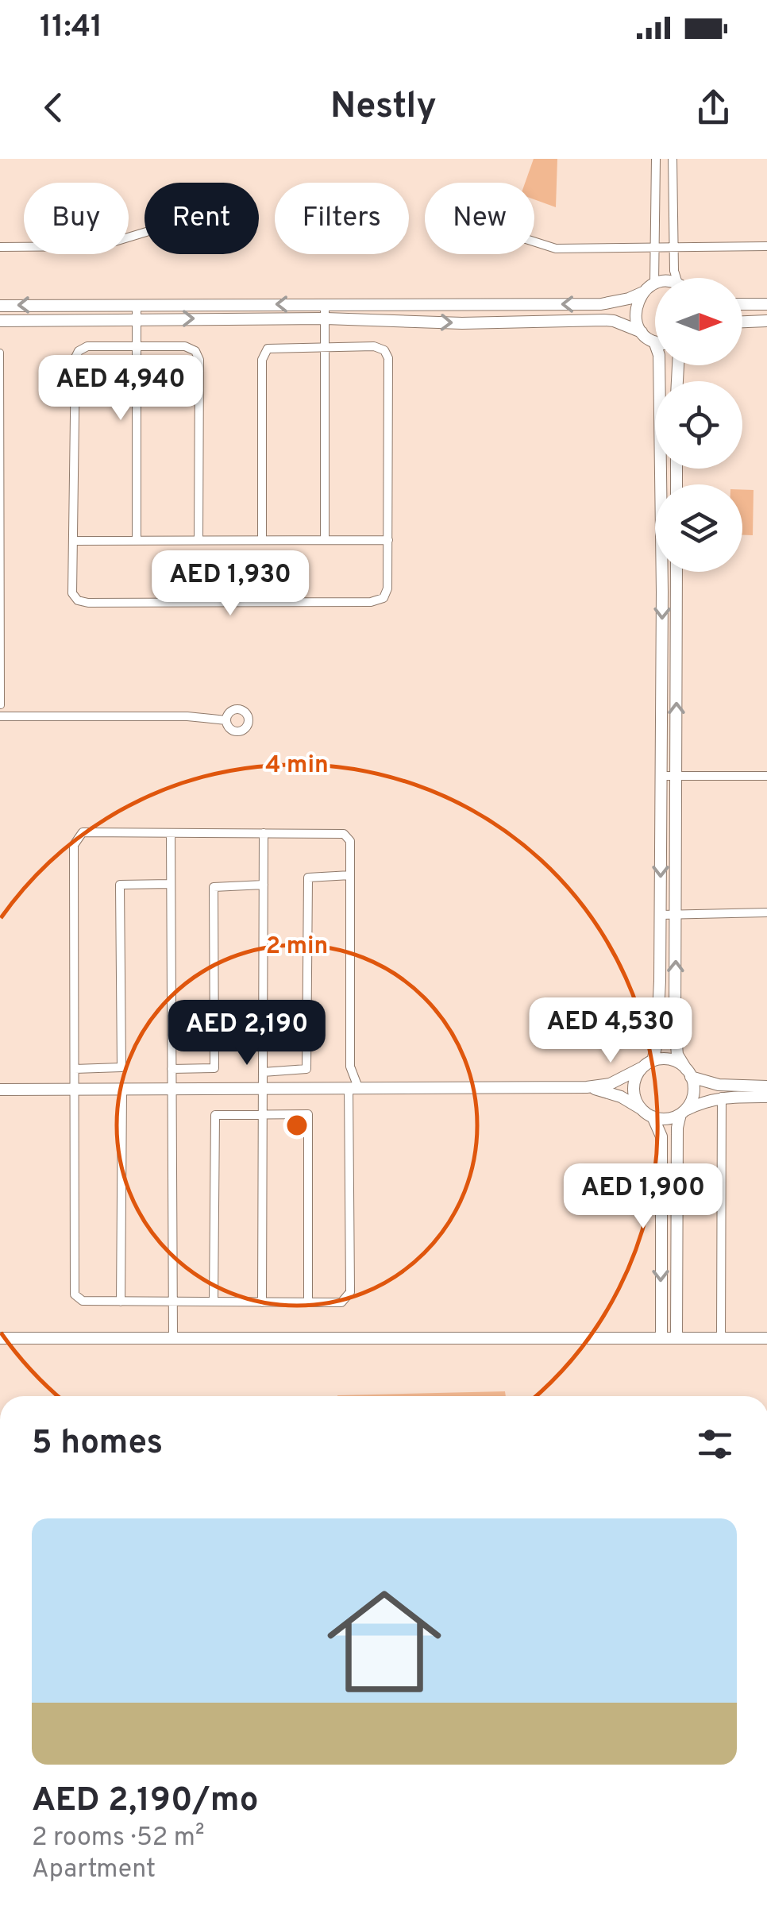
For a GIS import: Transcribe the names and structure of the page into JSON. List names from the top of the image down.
{
  "north": "right",
  "page": {
    "status": "11:41",
    "header": "Nestly",
    "chip": [
      "Buy",
      "Rent",
      "Filters",
      "New"
    ],
    "price": [
      "AED 4,940",
      "AED 1,930",
      "AED 4,530",
      "AED 2,190",
      "AED 1,900"
    ],
    "heading": "5 homes",
    "list": [
      {
        "name": "AED 2,190/mo",
        "note": "2 rooms · 52 m² · Apartment"
      }
    ]
  },
  "rings": ["4 min", "2 min"]
}
